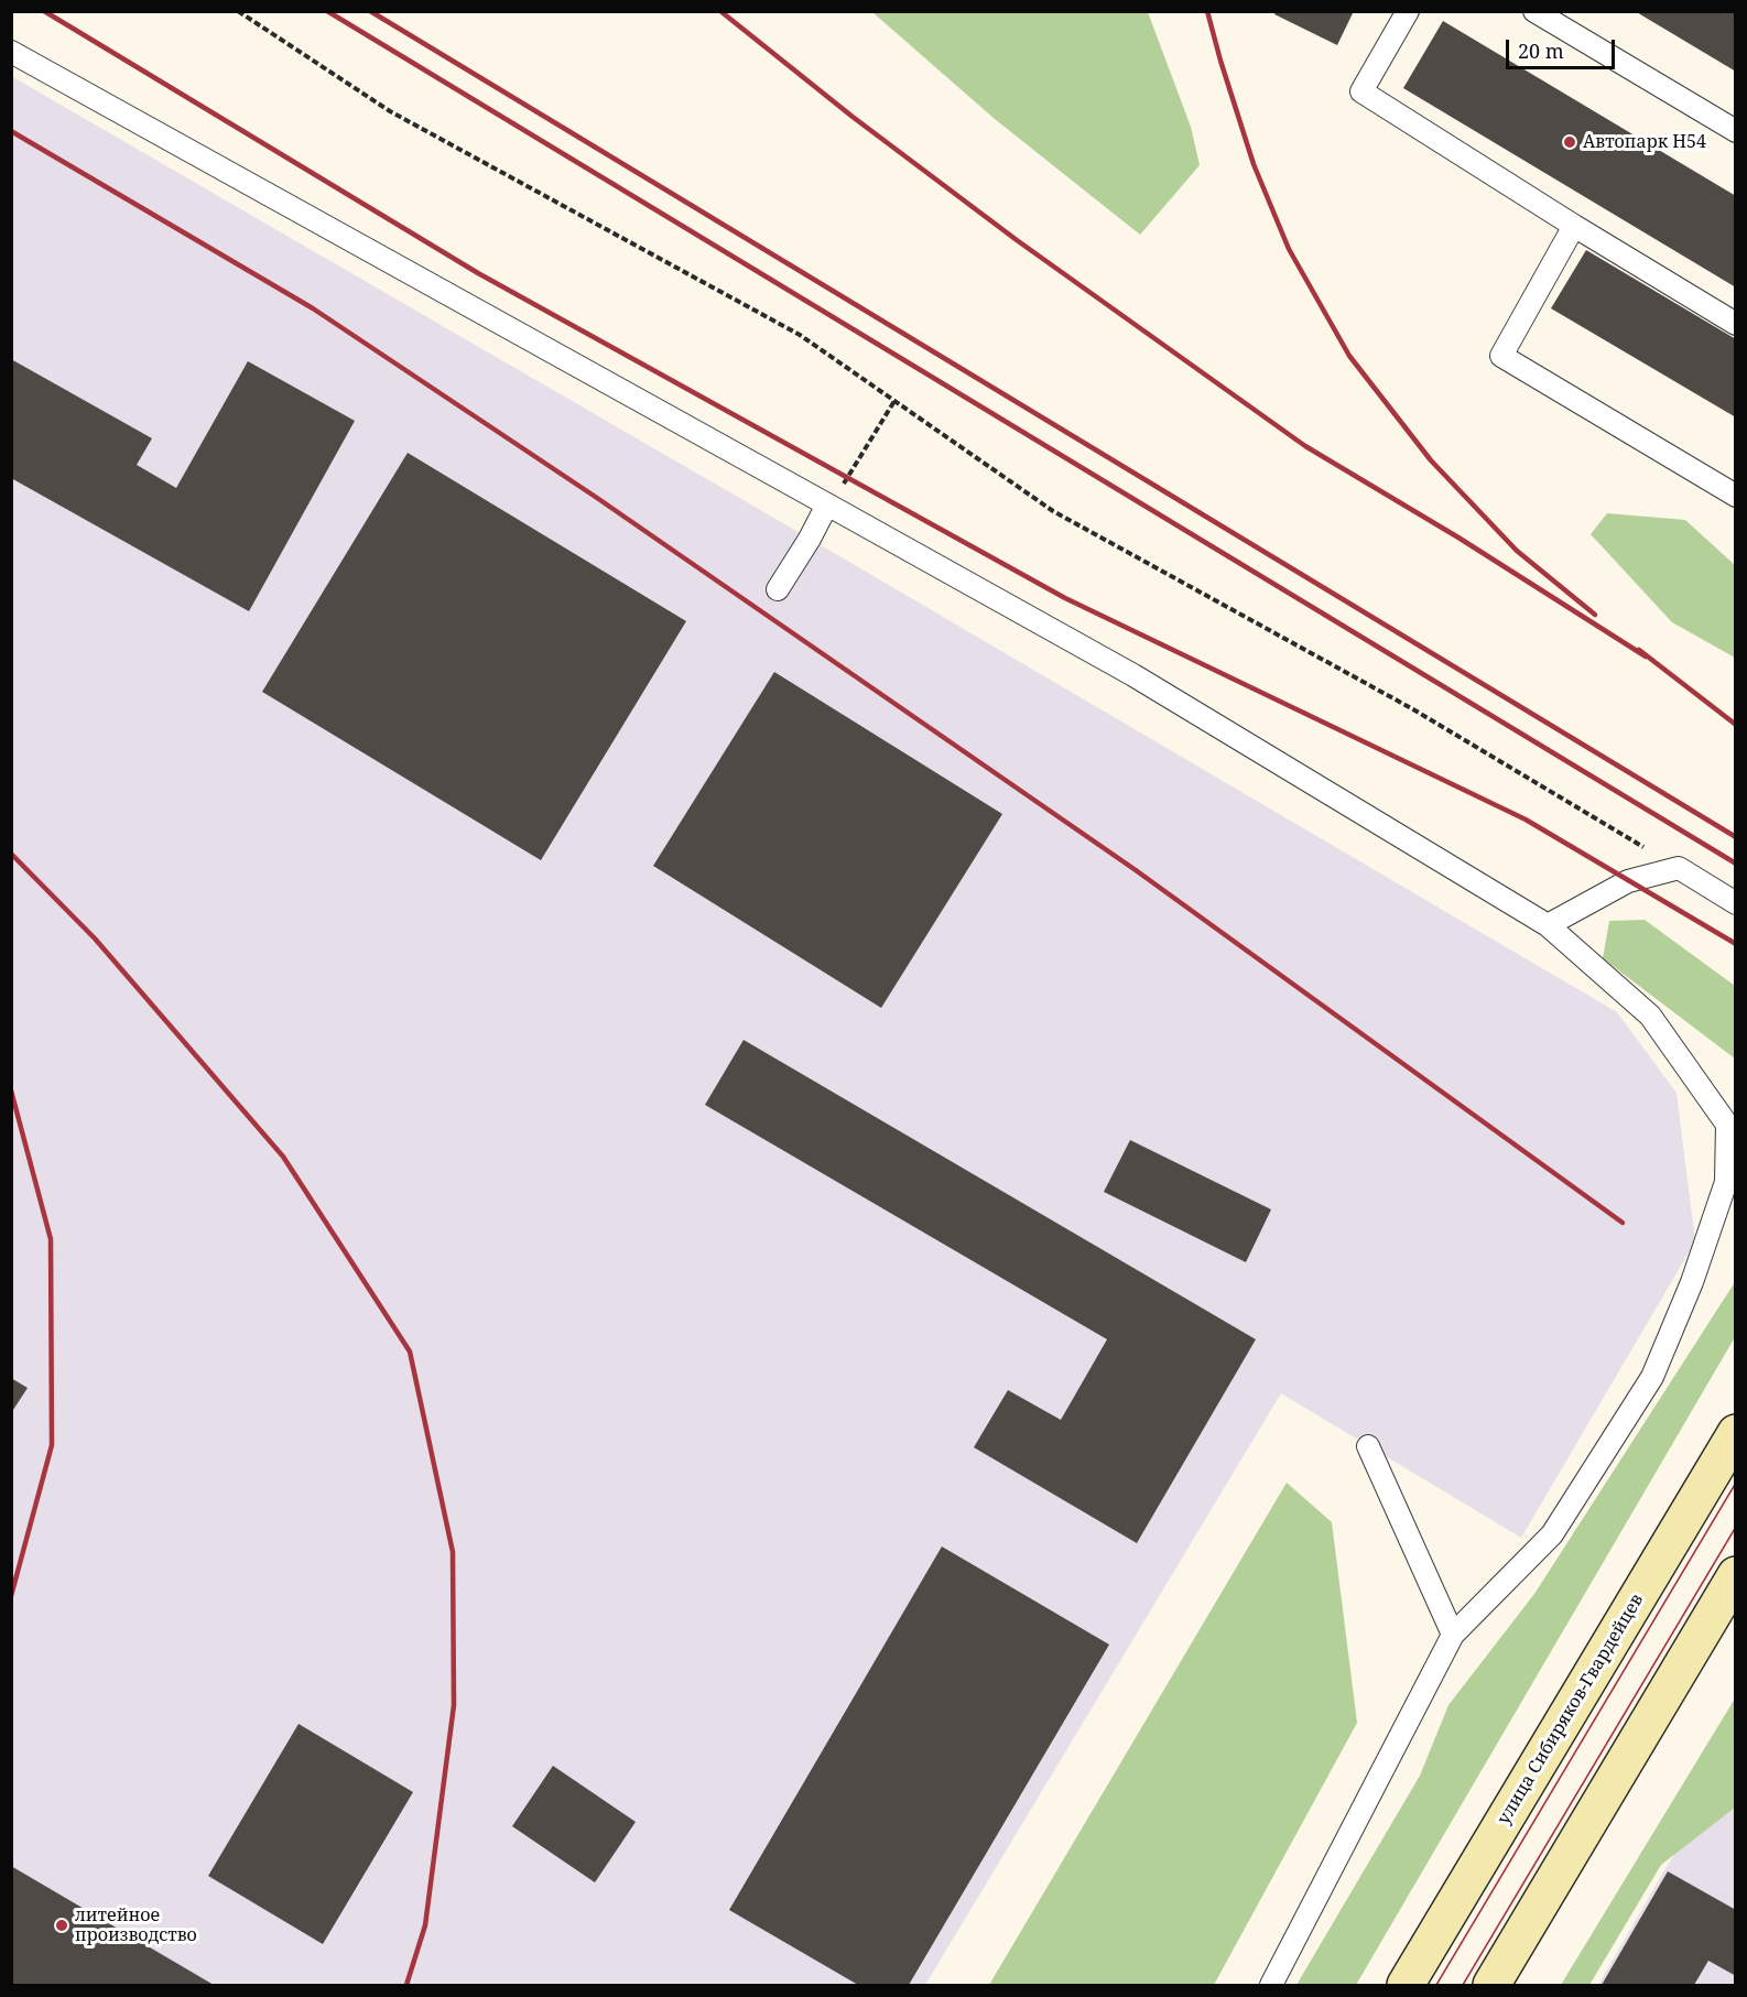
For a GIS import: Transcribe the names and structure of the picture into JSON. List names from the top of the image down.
{
  "streets": {
    "main road": ["улица Сибиряков-Гвардейцев"]
  },
  "places": ["Автопарк Н54", "литейное производство"],
  "scale_bar": "20 m"
}
